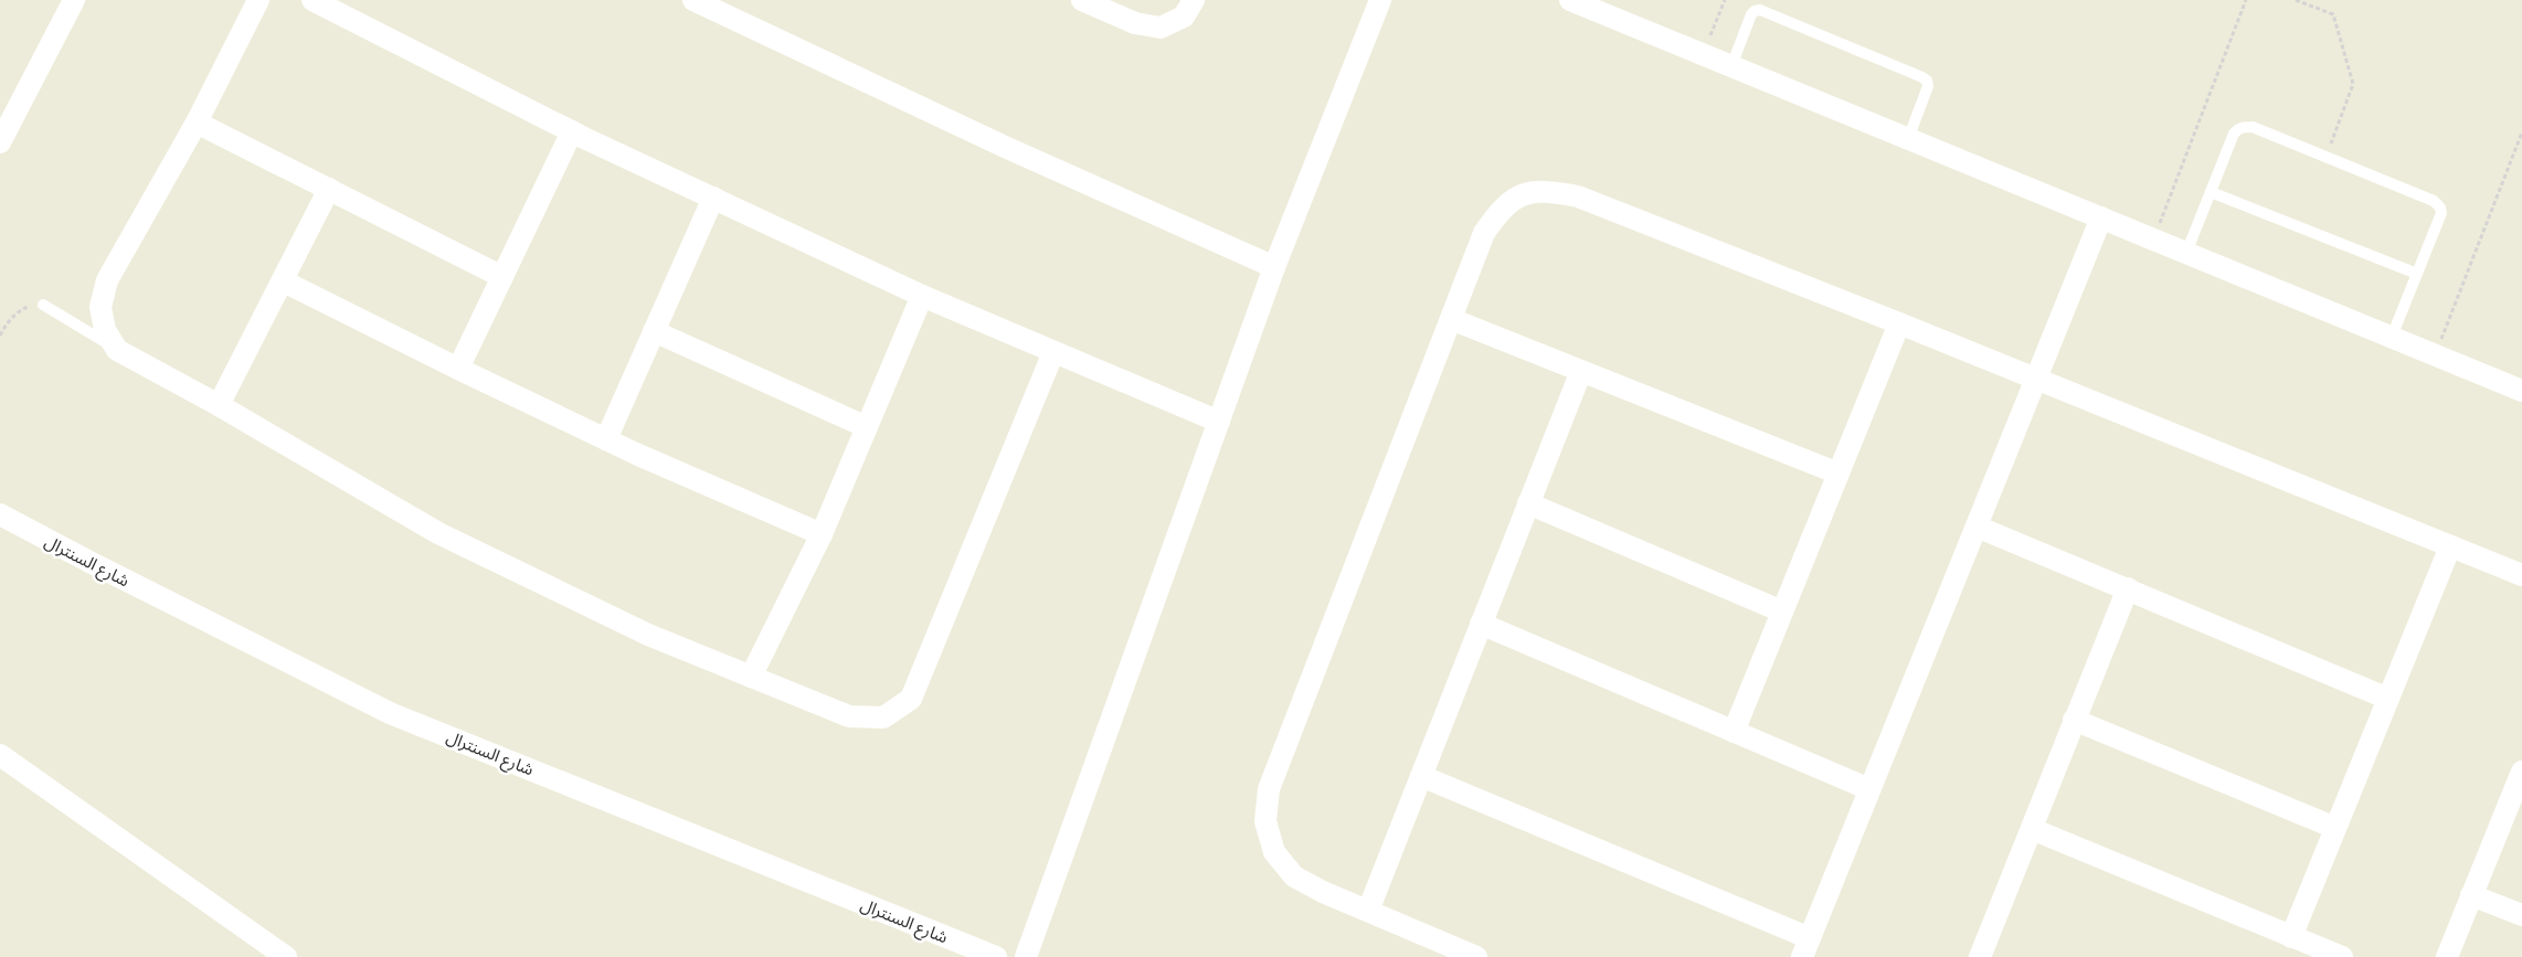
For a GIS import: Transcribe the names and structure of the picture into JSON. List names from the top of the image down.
{
  "streets": {
    "street": ["شارع السنترال"]
  }
}
